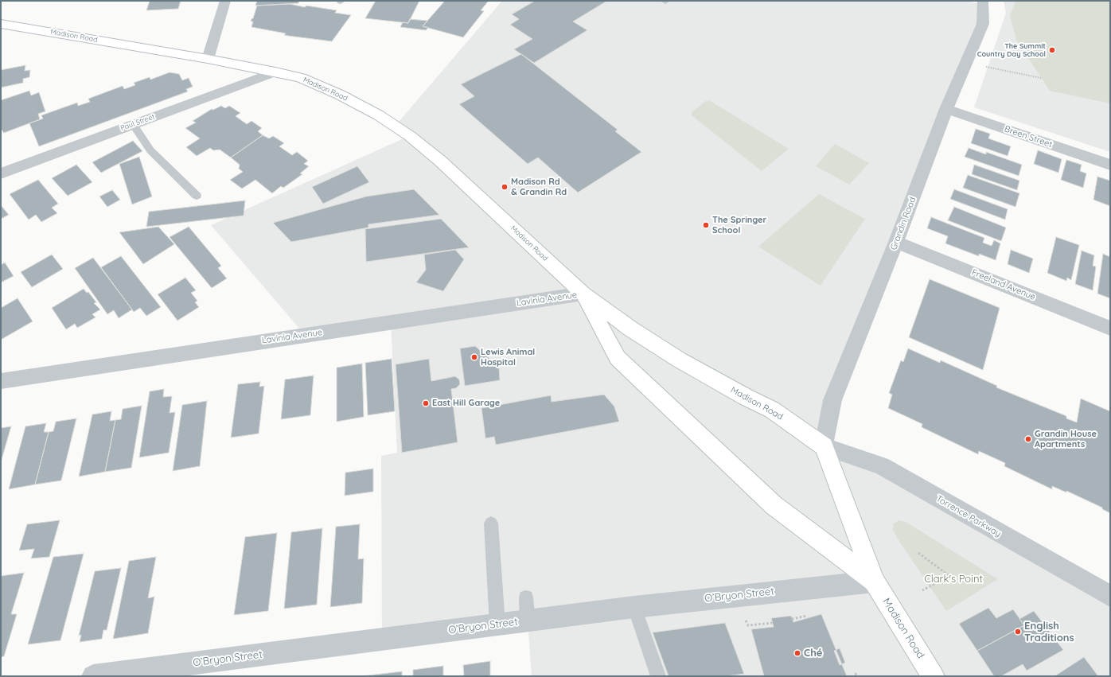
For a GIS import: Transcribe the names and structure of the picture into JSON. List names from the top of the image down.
{
  "streets": {
    "main road": ["Madison Road"],
    "street": [
      "Paul Street",
      "Breen Street",
      "Grandin Road",
      "Freeland Avenue",
      "Lavinia Avenue",
      "Torrence Parkway",
      "O’Bryon Street"
    ]
  },
  "crossings": [
    ["Madison Road", "Paul Street"],
    ["Madison Road", "Grandin Road"],
    ["Madison Road", "Lavinia Avenue"],
    ["Madison Road", "Torrence Parkway"],
    ["Madison Road", "O’Bryon Street"],
    ["Breen Street", "Grandin Road"],
    ["Grandin Road", "Freeland Avenue"],
    ["Grandin Road", "Torrence Parkway"]
  ],
  "parks": ["Clark's Point"],
  "places": [
    "The Summit Country Day School",
    "Madison Rd & Grandin Rd",
    "The Springer School",
    "Lewis Animal Hospital",
    "East Hill Garage",
    "Grandin House Apartments",
    "English Traditions",
    "Ché"
  ]
}
